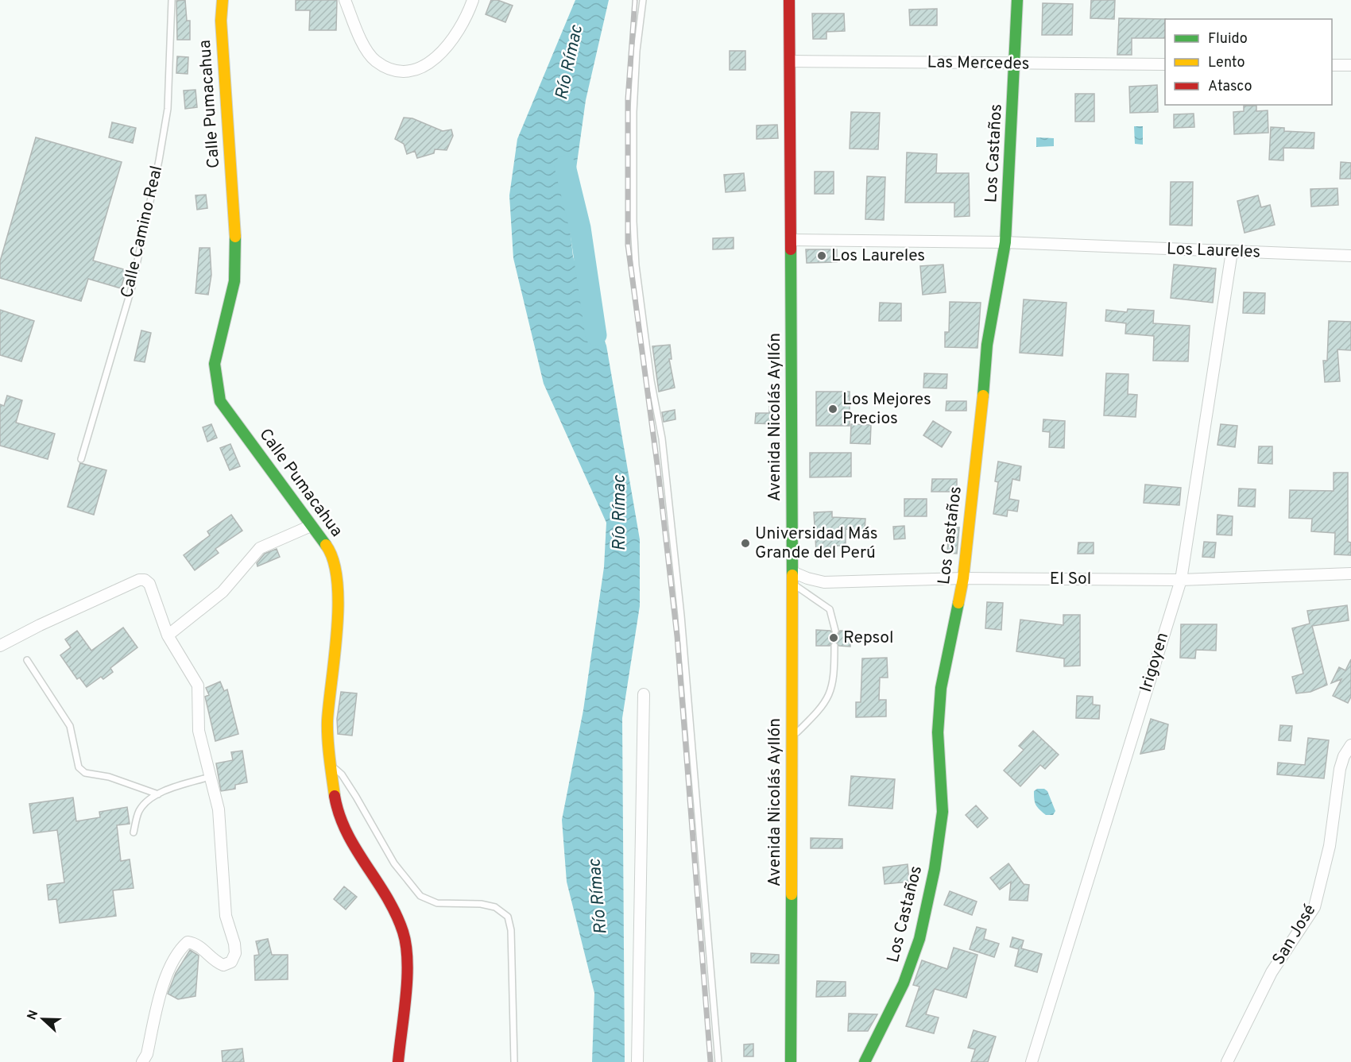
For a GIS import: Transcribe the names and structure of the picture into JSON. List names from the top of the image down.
{
  "streets": {
    "main road": ["Calle Pumacahua", "Los Castaños", "Avenida Nicolás Ayllón"],
    "street": [
      "Las Mercedes",
      "Los Laureles",
      "El Sol",
      "Irigoyen",
      "San José"
    ],
    "lane": ["Calle Camino Real"]
  },
  "crossings": [
    ["Las Mercedes", "Los Castaños"],
    ["Las Mercedes", "Avenida Nicolás Ayllón"],
    ["Los Castaños", "Los Laureles"],
    ["Los Castaños", "El Sol"],
    ["Los Laureles", "Avenida Nicolás Ayllón"],
    ["Los Laureles", "Irigoyen"],
    ["Avenida Nicolás Ayllón", "El Sol"],
    ["El Sol", "Irigoyen"]
  ],
  "water": ["Río Rímac"],
  "places": [
    "Los Laureles",
    "Los Mejores Precios",
    "Universidad Más Grande del Perú",
    "Repsol"
  ],
  "legend": ["Fluido", "Lento", "Atasco"],
  "north": "left"
}
